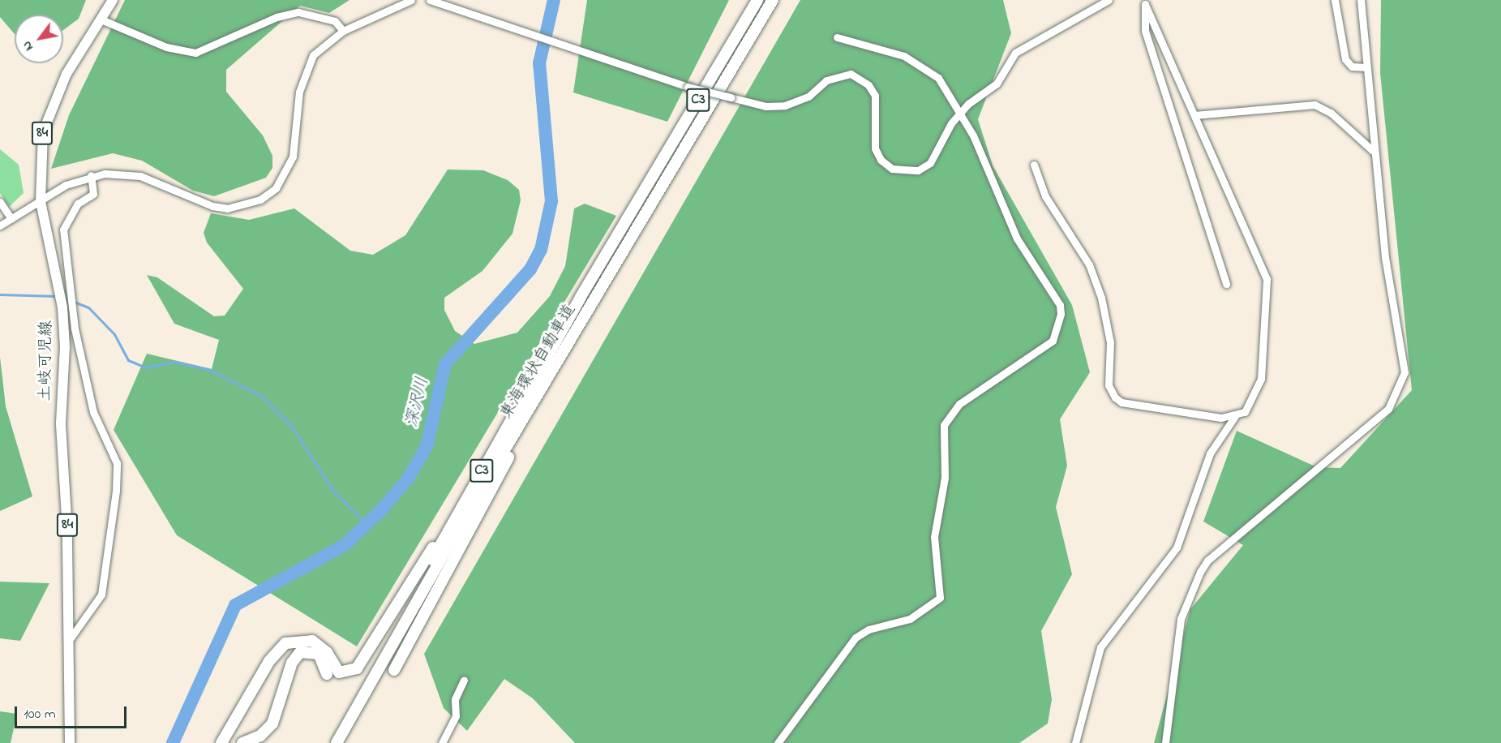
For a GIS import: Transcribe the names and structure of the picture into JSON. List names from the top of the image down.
{
  "streets": {
    "highway": ["C3", "東海環状自動車道"],
    "main road": ["84", "土岐可児線"]
  },
  "water": ["深沢川"],
  "scale_bar": "100 m",
  "north": "bottom left"
}
